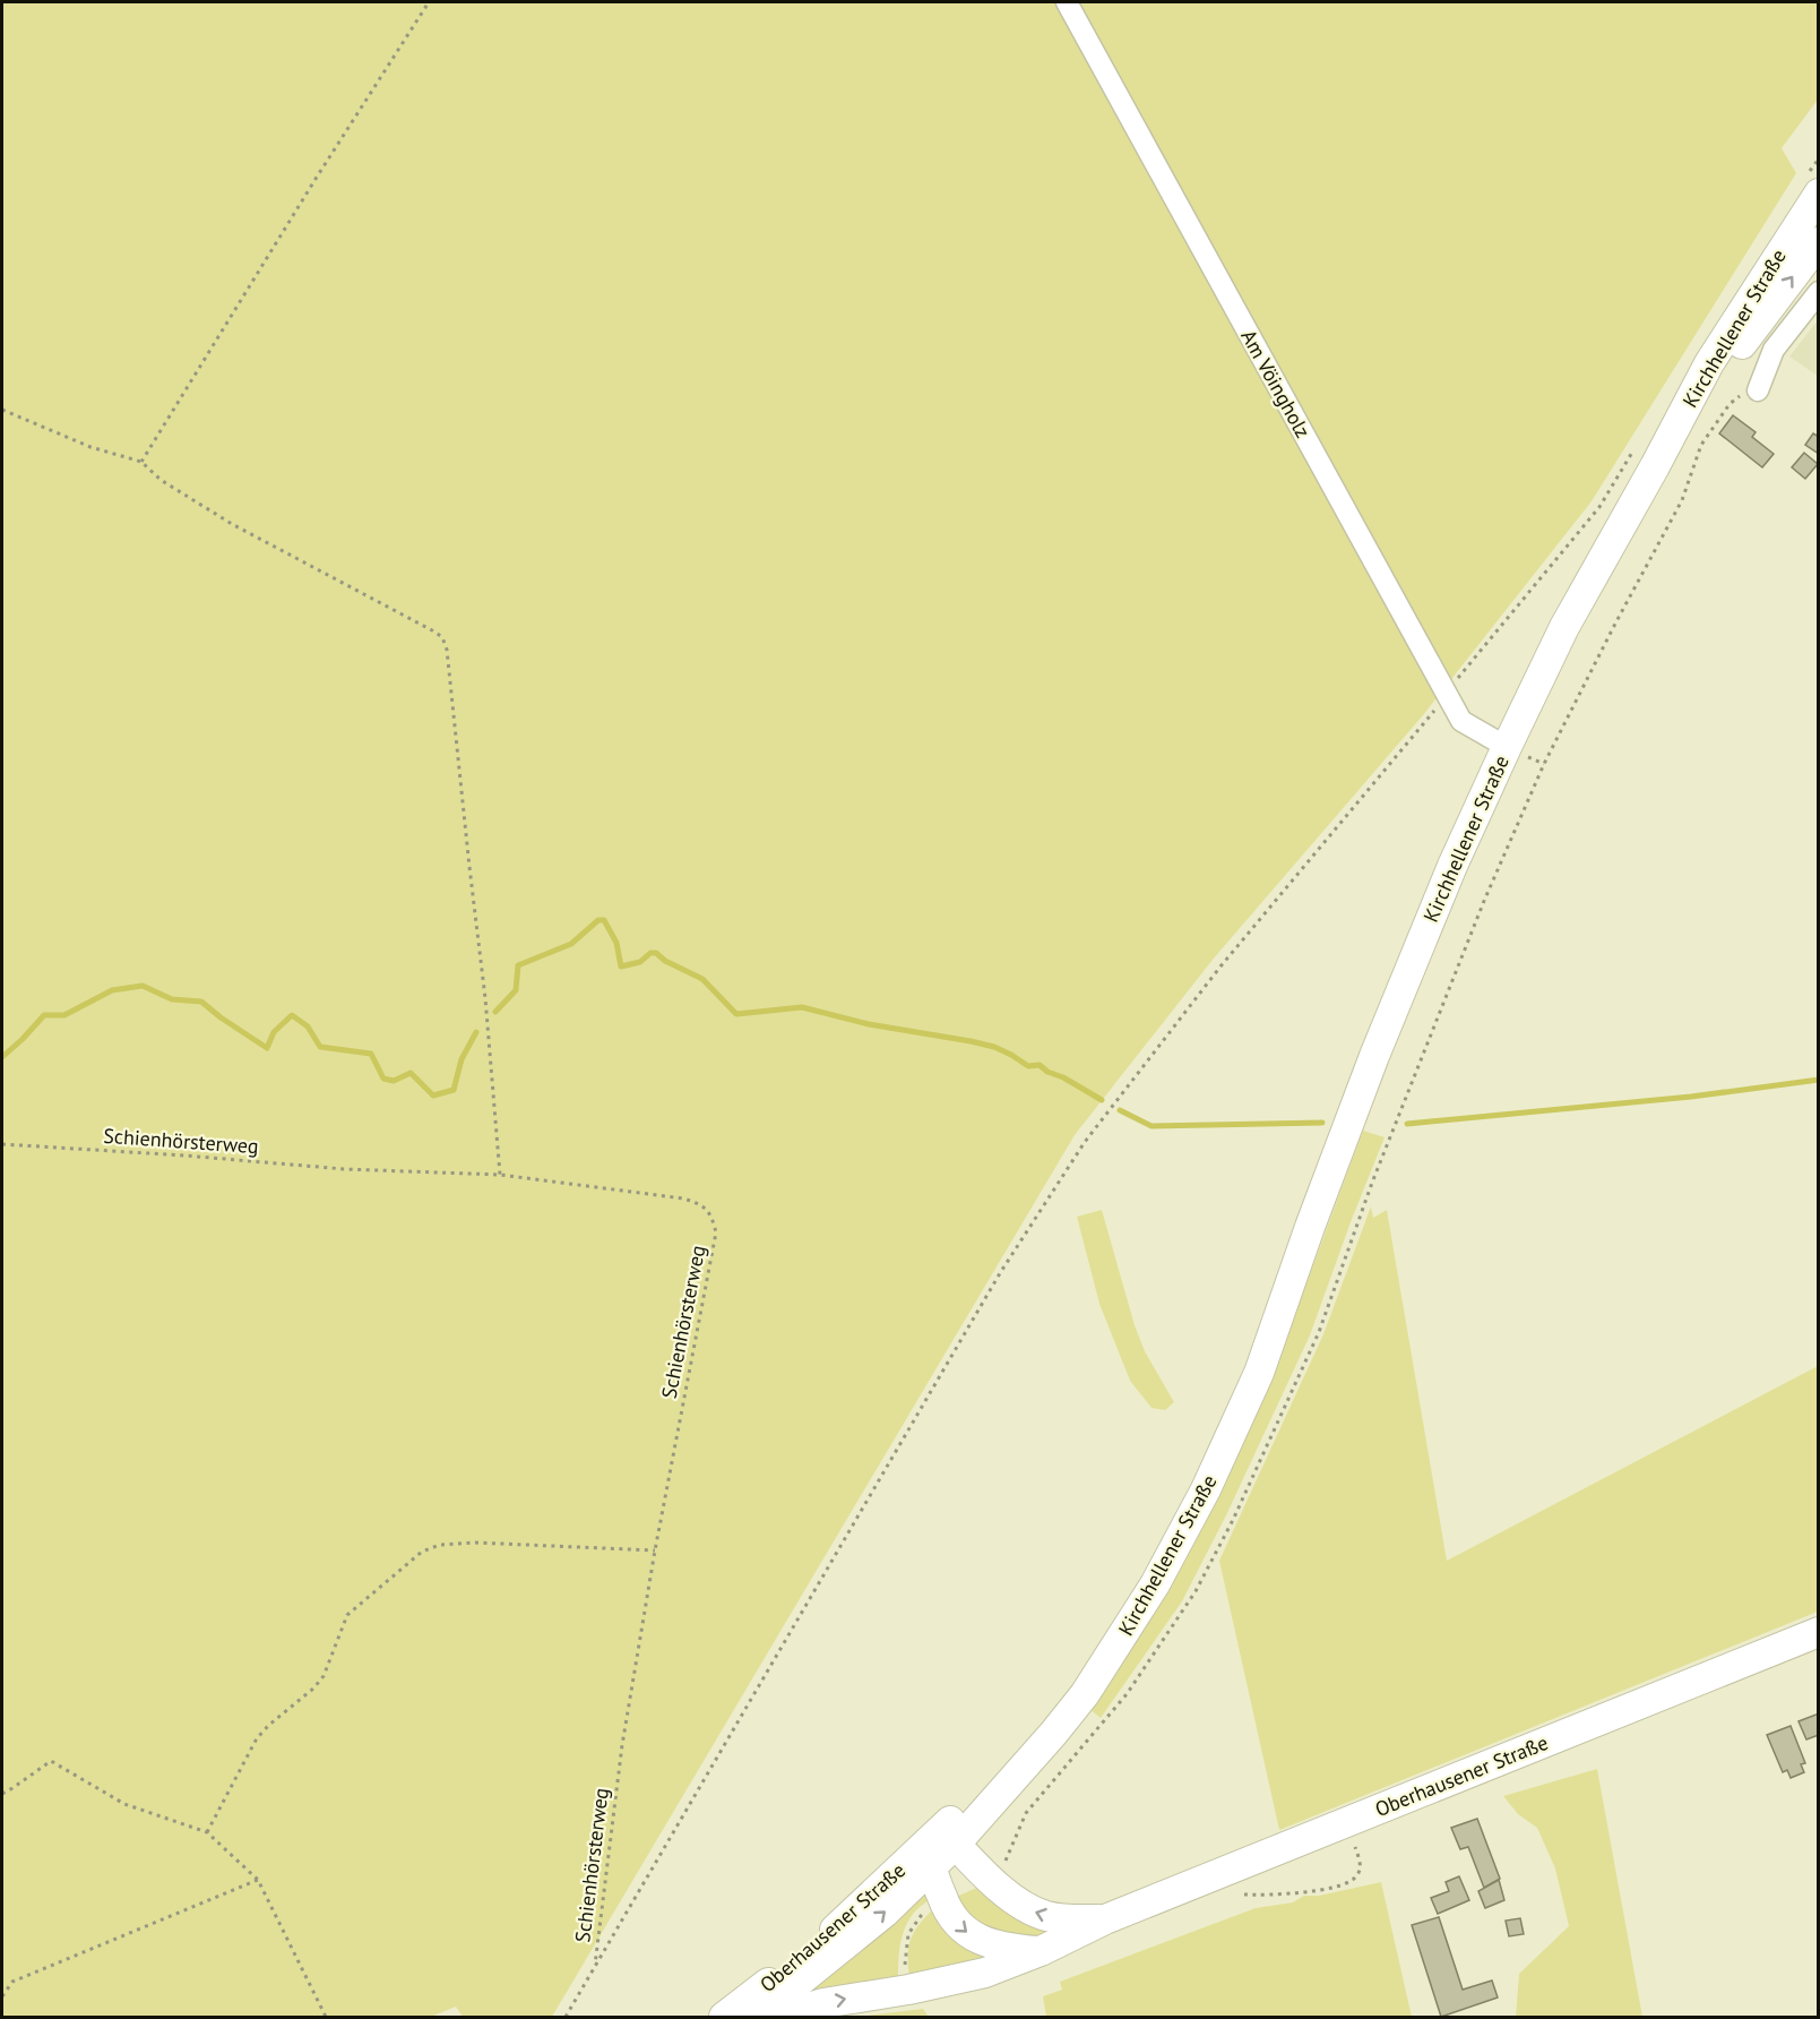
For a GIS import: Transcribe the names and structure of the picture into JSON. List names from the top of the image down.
{
  "streets": {
    "main road": ["Kirchhellener Straße", "Oberhausener Straße"],
    "street": ["Am Vöingholz"],
    "path": ["Schienhörsterweg"]
  },
  "crossings": [
    ["Kirchhellener Straße", "Am Vöingholz"],
    ["Kirchhellener Straße", "Oberhausener Straße"]
  ]
}
